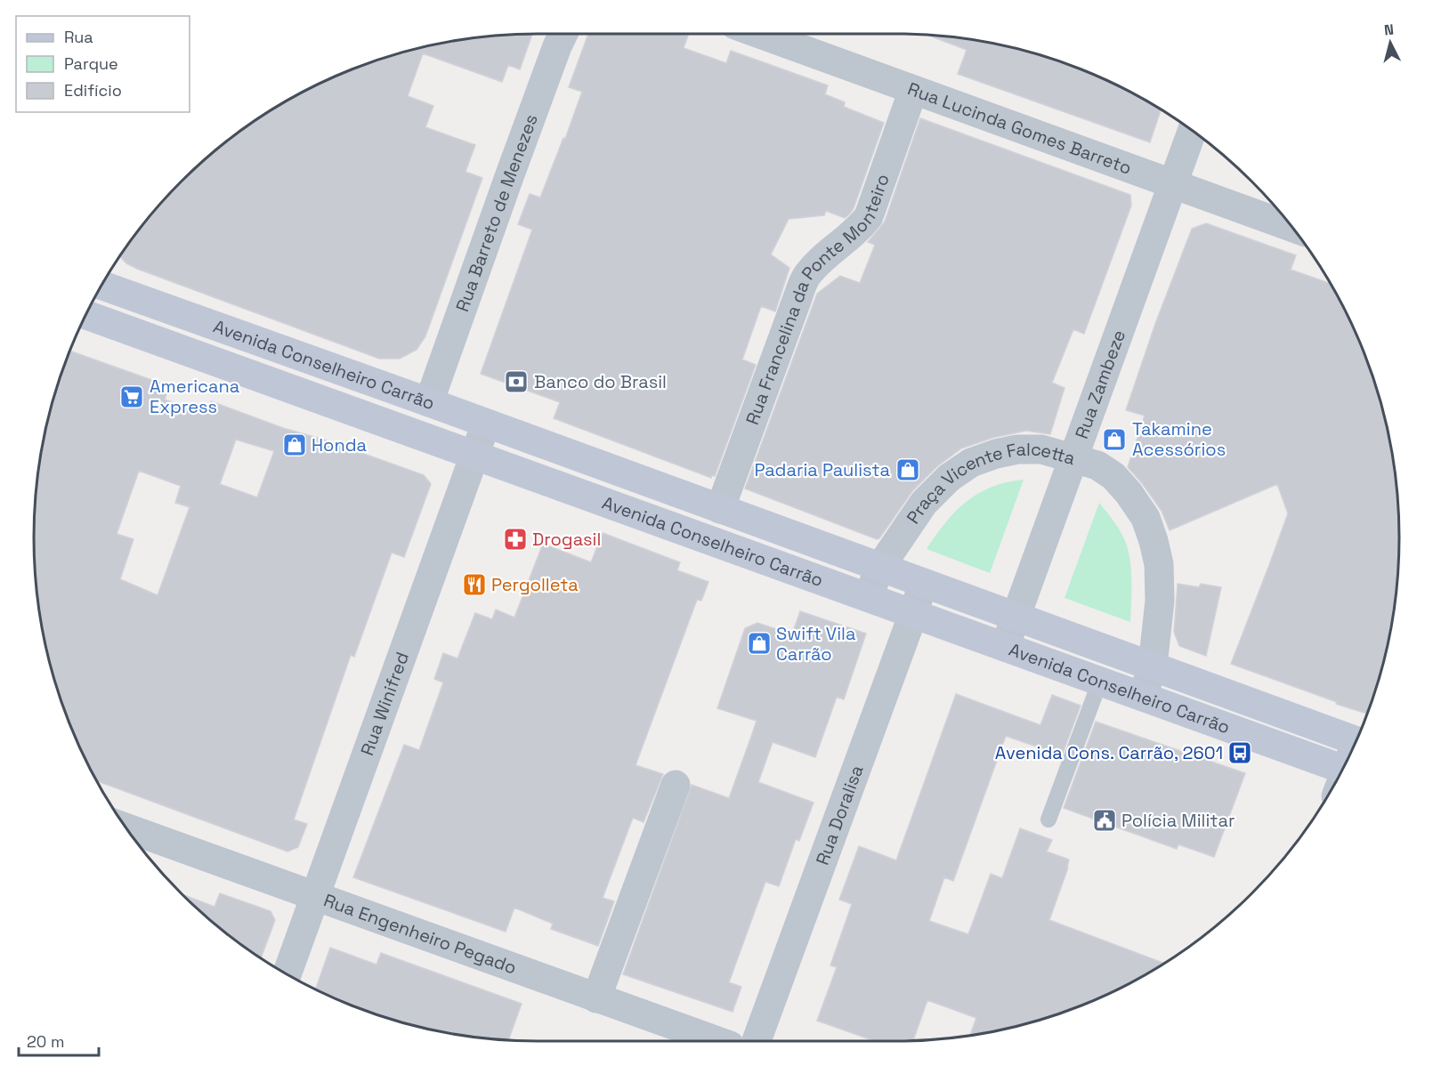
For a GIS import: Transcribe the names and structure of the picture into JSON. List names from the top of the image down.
{
  "streets": {
    "main road": ["Avenida Conselheiro Carrão"],
    "street": [
      "Rua Lucinda Gomes Barreto",
      "Rua Barreto de Menezes",
      "Rua Francelina da Ponte Monteiro",
      "Rua Zambeze",
      "Praça Vicente Falcetta",
      "Rua Winifred",
      "Rua Doralisa",
      "Rua Engenheiro Pegado"
    ]
  },
  "crossings": [
    ["Rua Lucinda Gomes Barreto", "Rua Francelina da Ponte Monteiro"],
    ["Rua Lucinda Gomes Barreto", "Rua Zambeze"],
    ["Rua Barreto de Menezes", "Avenida Conselheiro Carrão"],
    ["Rua Francelina da Ponte Monteiro", "Avenida Conselheiro Carrão"],
    ["Avenida Conselheiro Carrão", "Rua Zambeze"],
    ["Avenida Conselheiro Carrão", "Praça Vicente Falcetta"],
    ["Avenida Conselheiro Carrão", "Rua Winifred"],
    ["Avenida Conselheiro Carrão", "Rua Doralisa"],
    ["Rua Zambeze", "Praça Vicente Falcetta"],
    ["Rua Winifred", "Rua Engenheiro Pegado"]
  ],
  "places": {
    "bank": ["Banco do Brasil"],
    "supermarket": ["Americana Express"],
    "shop": [
      "Takamine Acessórios",
      "Honda",
      "Padaria Paulista",
      "Swift Vila Carrão"
    ],
    "pharmacy": ["Drogasil"],
    "restaurant": ["Pergolleta"],
    "bus stop": ["Avenida Cons. Carrão, 2601"],
    "public building": ["Polícia Militar"]
  },
  "legend": ["Rua", "Parque", "Edifício"],
  "scale_bar": "20 m",
  "north": "top"
}
